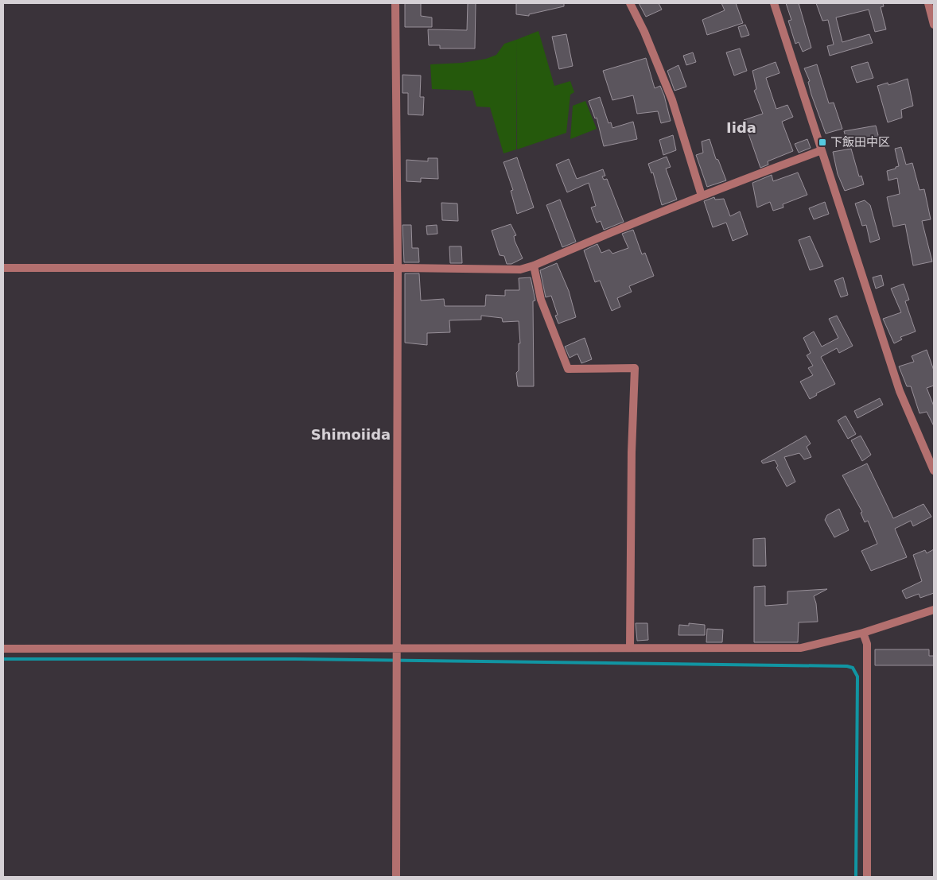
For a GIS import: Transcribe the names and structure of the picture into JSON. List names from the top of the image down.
{
  "districts": ["Iida", "Shimoiida"],
  "places": {
    "transit": ["下飯田中区"]
  }
}
